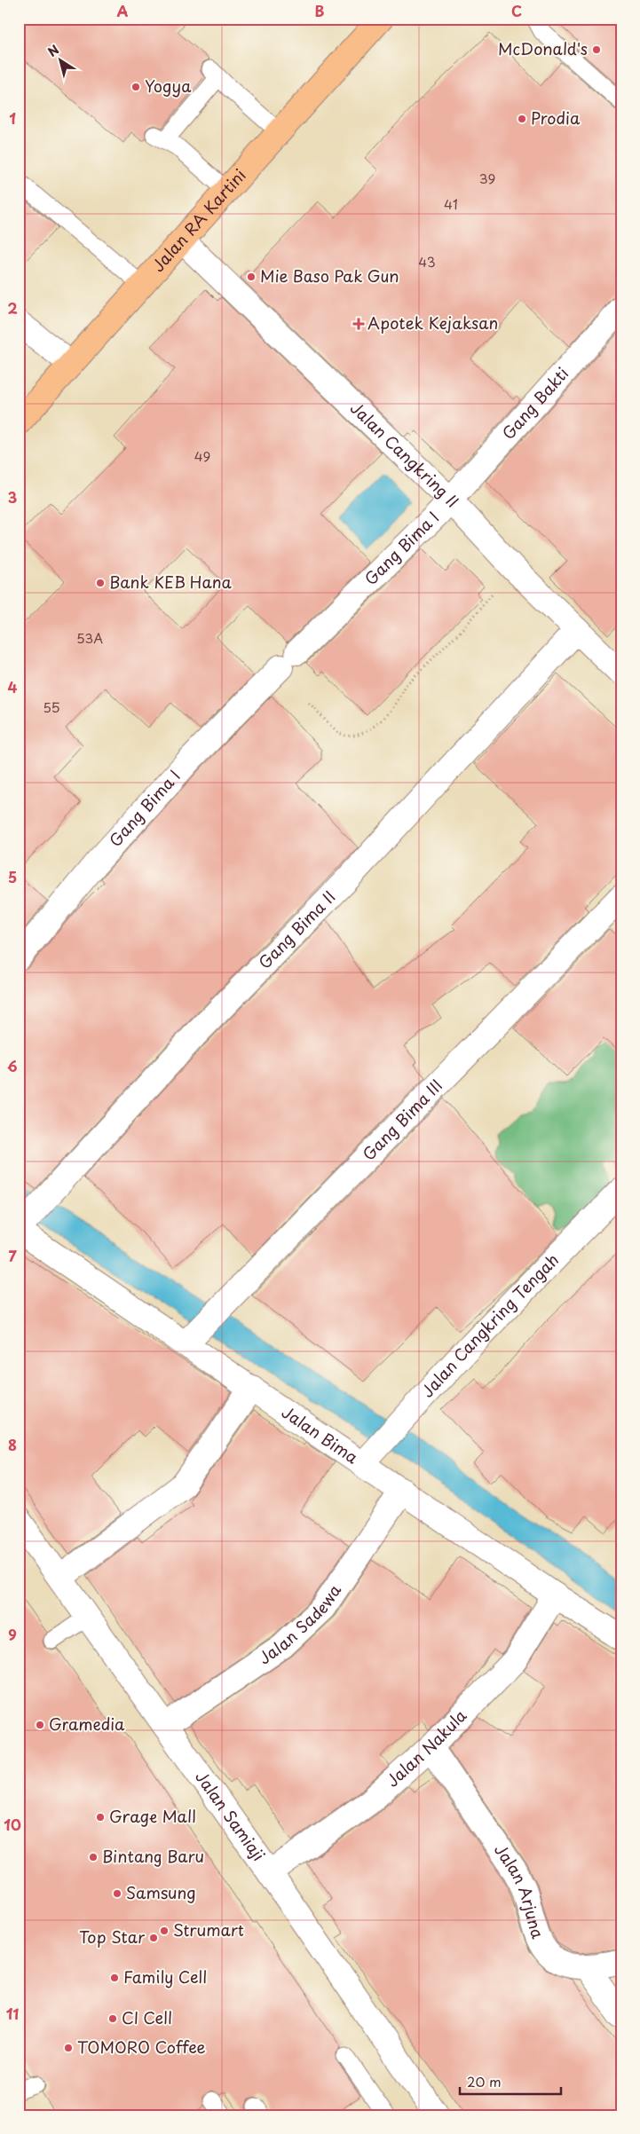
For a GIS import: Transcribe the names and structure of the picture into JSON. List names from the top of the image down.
{
  "streets": {
    "main road": ["Jalan RA Kartini"],
    "street": [
      "Gang Bakti",
      "Jalan Cangkring II",
      "Gang Bima I",
      "Gang Bima II",
      "Gang Bima III",
      "Jalan Cangkring Tengah",
      "Jalan Bima",
      "Jalan Sadewa",
      "Jalan Nakula",
      "Jalan Samiaji",
      "Jalan Arjuna"
    ]
  },
  "crossings": [
    ["Jalan RA Kartini", "Jalan Cangkring II"],
    ["Gang Bakti", "Jalan Cangkring II"],
    ["Gang Bakti", "Gang Bima I"],
    ["Jalan Cangkring II", "Gang Bima I"],
    ["Jalan Cangkring II", "Gang Bima II"],
    ["Gang Bima II", "Jalan Bima"],
    ["Gang Bima III", "Jalan Bima"],
    ["Jalan Cangkring Tengah", "Jalan Bima"],
    ["Jalan Bima", "Jalan Sadewa"],
    ["Jalan Bima", "Jalan Nakula"],
    ["Jalan Sadewa", "Jalan Samiaji"],
    ["Jalan Nakula", "Jalan Samiaji"],
    ["Jalan Nakula", "Jalan Arjuna"]
  ],
  "places": {
    "other": [
      "McDonald's",
      "Yogya",
      "Prodia",
      "Mie Baso Pak Gun",
      "Bank KEB Hana",
      "Gramedia",
      "Grage Mall",
      "Bintang Baru",
      "Samsung",
      "Strumart",
      "Top Star",
      "Family Cell",
      "CI Cell",
      "TOMORO Coffee"
    ],
    "health": ["Apotek Kejaksan"]
  },
  "house_numbers": [
    "39",
    "41",
    "43",
    "49",
    "53A",
    "55"
  ],
  "scale_bar": "20 m",
  "north": "top left",
  "grid": {
    "columns": ["A", "B", "C"],
    "rows": [
      "1",
      "2",
      "3",
      "4",
      "5",
      "6",
      "7",
      "8",
      "9",
      "10",
      "11"
    ]
  }
}
